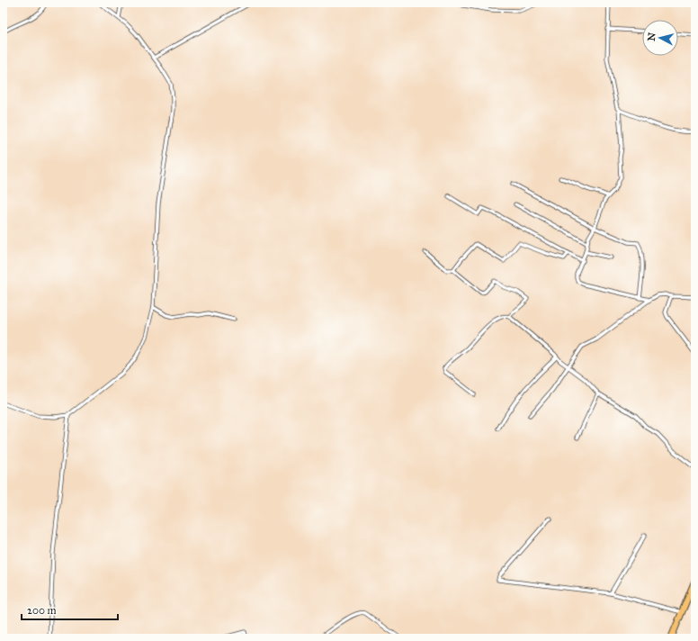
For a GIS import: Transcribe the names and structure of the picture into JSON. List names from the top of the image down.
{
  "scale_bar": "200 m",
  "north": "left"
}
